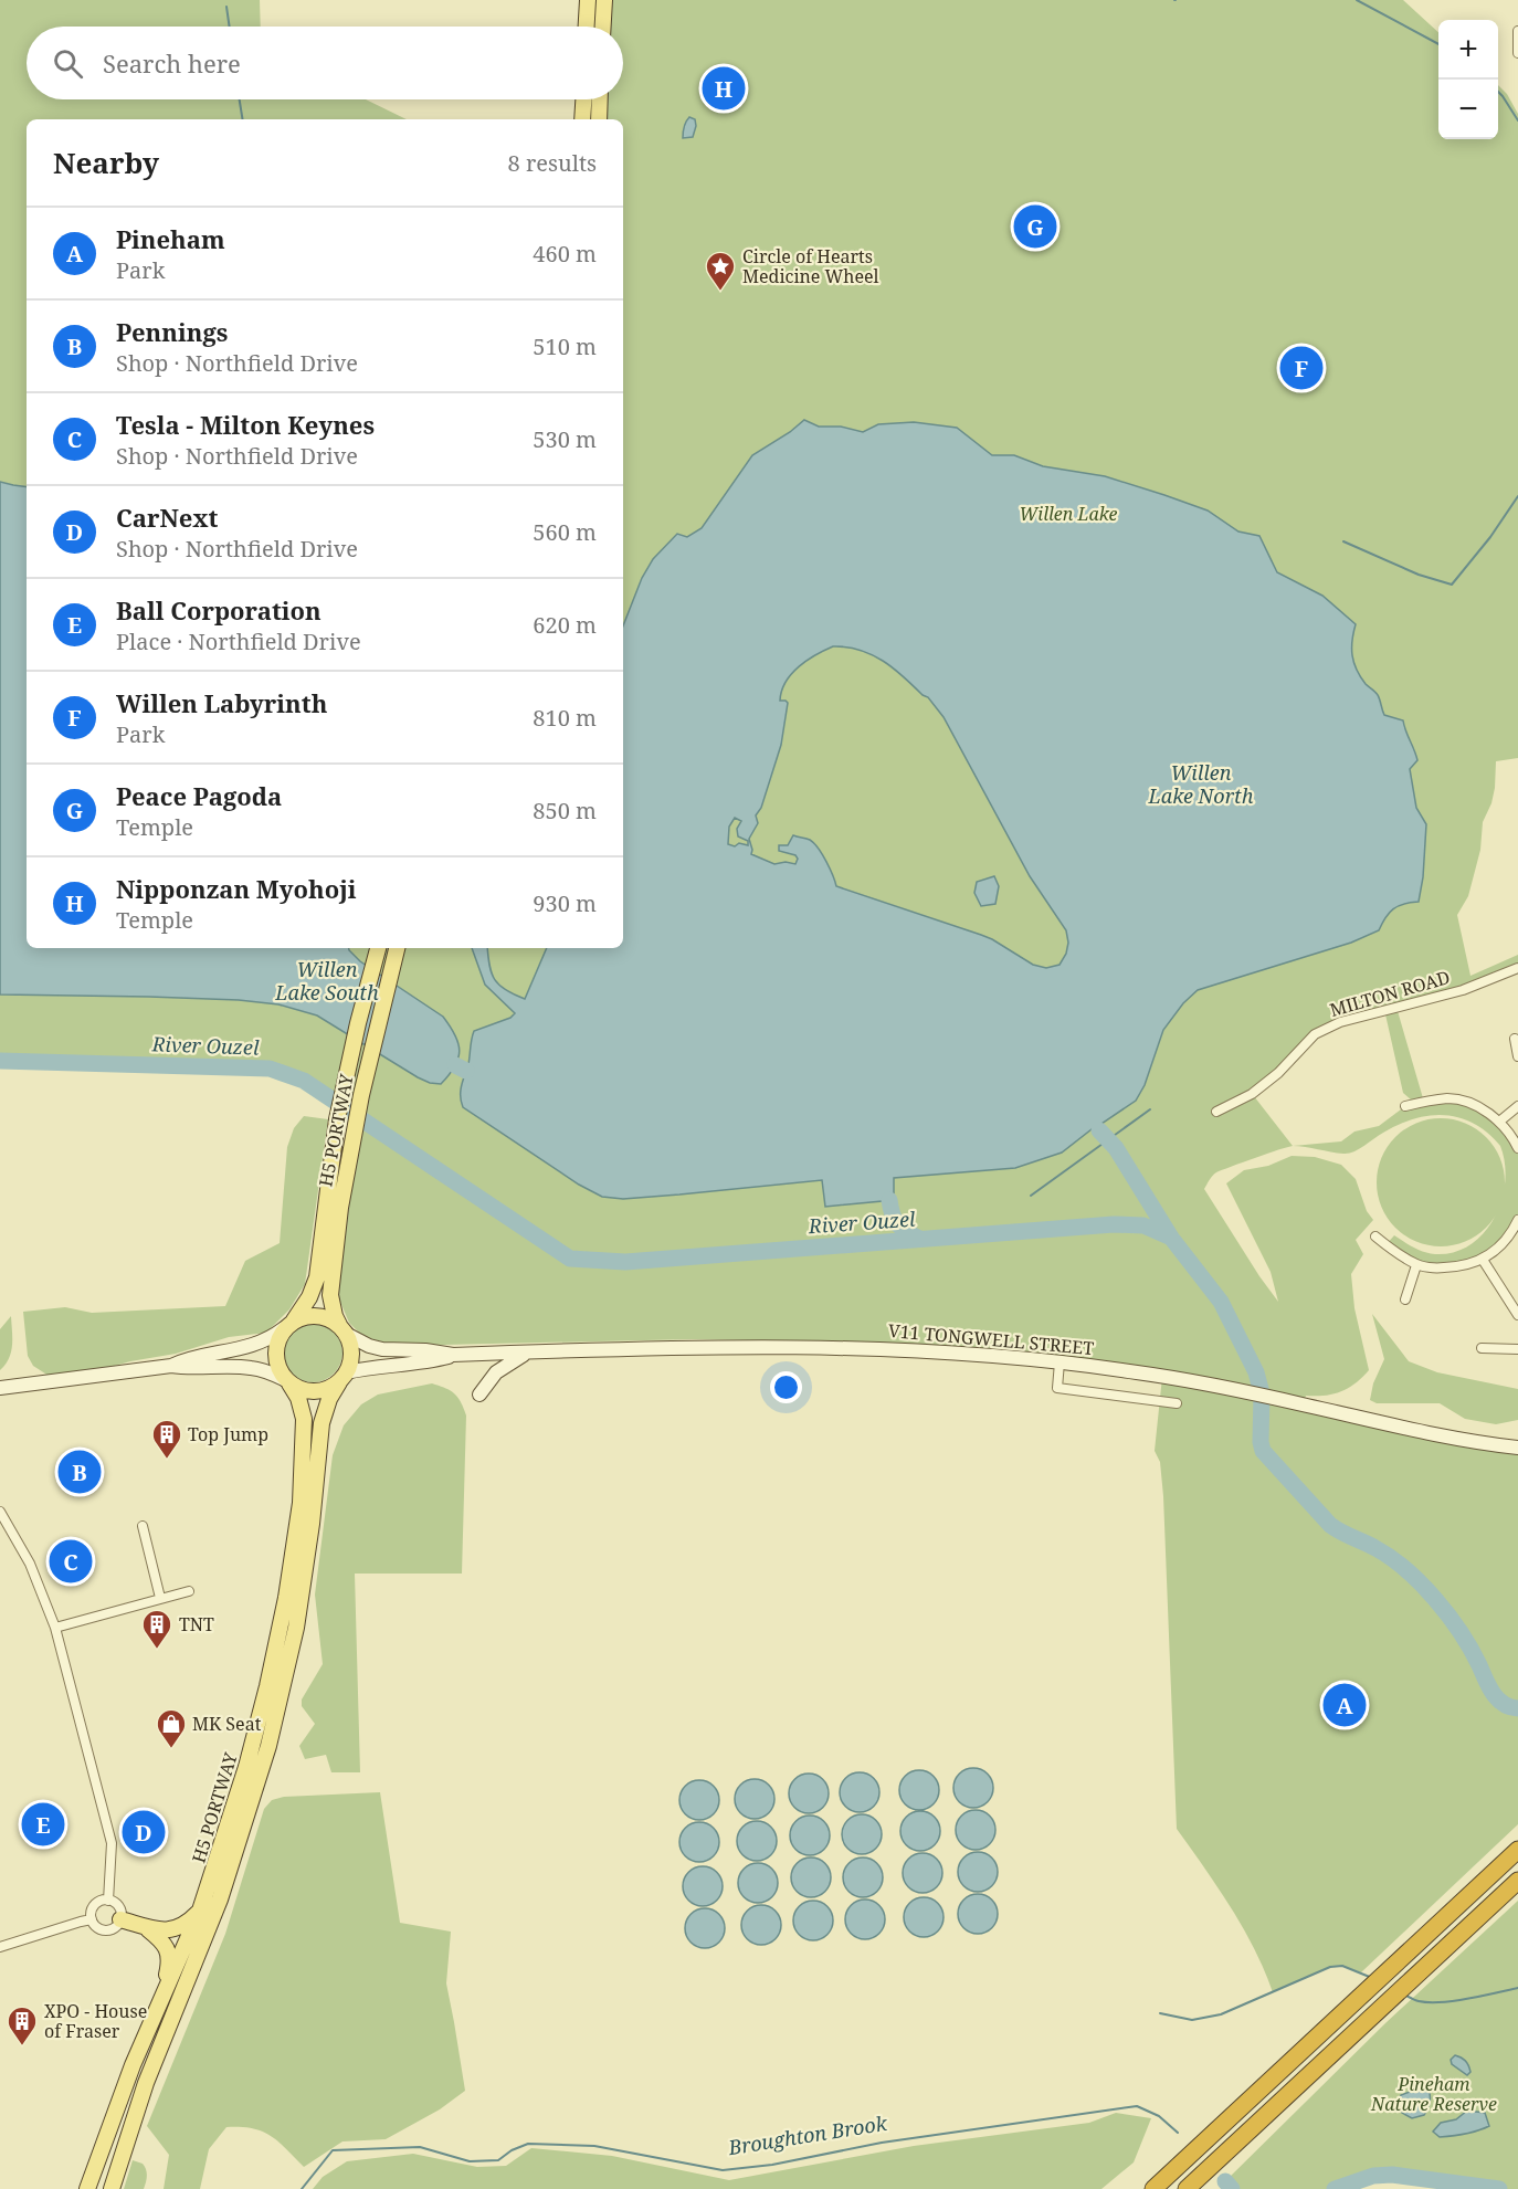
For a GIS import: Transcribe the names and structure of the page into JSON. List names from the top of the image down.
{
  "streets": {
    "main road": ["H5 PORTWAY"],
    "street": ["MILTON ROAD", "V11 TONGWELL STREET"]
  },
  "crossings": [
    ["H5 PORTWAY", "V11 TONGWELL STREET"]
  ],
  "water": [
    "Willen Lake North",
    "Willen Lake South",
    "River Ouzel",
    "Broughton Brook"
  ],
  "parks": ["Willen Lake", "Pineham Nature Reserve"],
  "places": {
    "place": ["Circle of Hearts Medicine Wheel"],
    "building": ["Top Jump", "TNT", "XPO - House of Fraser"],
    "shop": ["MK Seat"]
  },
  "page": {
    "map_buttons": ["+", "−"],
    "search": "Search here",
    "pins": [
      "H",
      "G",
      "F",
      "B",
      "C",
      "A",
      "E",
      "D"
    ],
    "heading": ["Nearby", "8 results"],
    "list": [
      {
        "mark": "A",
        "name": "Pineham",
        "note": "Park",
        "value": "460 m"
      },
      {
        "mark": "B",
        "name": "Pennings",
        "note": "Shop · Northfield Drive",
        "value": "510 m"
      },
      {
        "mark": "C",
        "name": "Tesla - Milton Keynes",
        "note": "Shop · Northfield Drive",
        "value": "530 m"
      },
      {
        "mark": "D",
        "name": "CarNext",
        "note": "Shop · Northfield Drive",
        "value": "560 m"
      },
      {
        "mark": "E",
        "name": "Ball Corporation",
        "note": "Place · Northfield Drive",
        "value": "620 m"
      },
      {
        "mark": "F",
        "name": "Willen Labyrinth",
        "note": "Park",
        "value": "810 m"
      },
      {
        "mark": "G",
        "name": "Peace Pagoda",
        "note": "Temple",
        "value": "850 m"
      },
      {
        "mark": "H",
        "name": "Nipponzan Myohoji",
        "note": "Temple",
        "value": "930 m"
      }
    ]
  }
}
